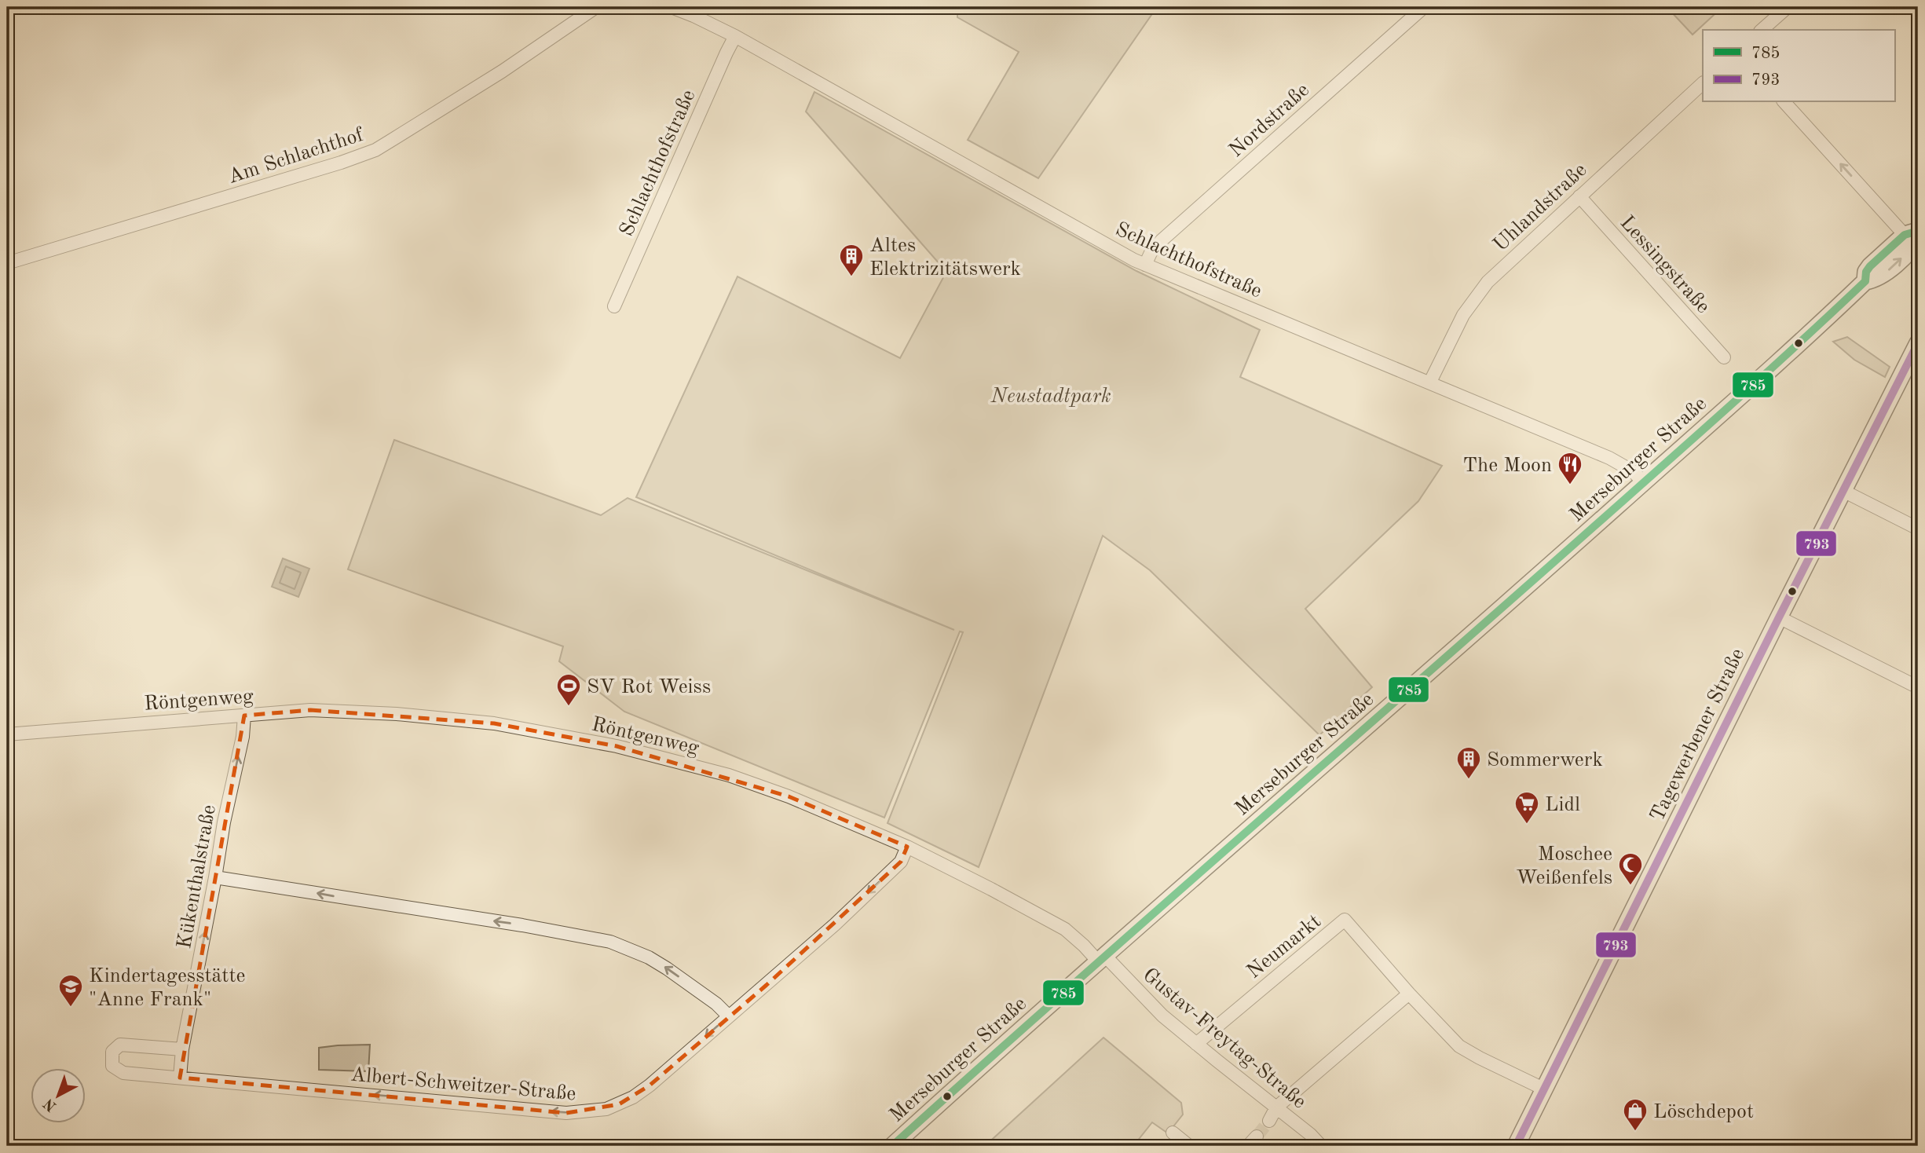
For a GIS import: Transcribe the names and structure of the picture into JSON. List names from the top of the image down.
{
  "streets": {
    "main road": ["Merseburger Straße", "Tagewerbener Straße"],
    "street": [
      "Nordstraße",
      "Am Schlachthof",
      "Schlachthofstraße",
      "Uhlandstraße",
      "Lessingstraße",
      "Röntgenweg",
      "Kükenthalstraße",
      "Neumarkt",
      "Gustav-Freytag-Straße",
      "Albert-Schweitzer-Straße"
    ]
  },
  "crossings": [
    ["Nordstraße", "Schlachthofstraße"],
    ["Schlachthofstraße", "Uhlandstraße"],
    ["Schlachthofstraße", "Merseburger Straße"],
    ["Uhlandstraße", "Lessingstraße"],
    ["Merseburger Straße", "Röntgenweg"],
    ["Merseburger Straße", "Gustav-Freytag-Straße"],
    ["Röntgenweg", "Kükenthalstraße"],
    ["Röntgenweg", "Gustav-Freytag-Straße"],
    ["Röntgenweg", "Albert-Schweitzer-Straße"],
    ["Tagewerbener Straße", "Neumarkt"],
    ["Kükenthalstraße", "Albert-Schweitzer-Straße"],
    ["Neumarkt", "Gustav-Freytag-Straße"]
  ],
  "one_way": ["Kükenthalstraße", "Albert-Schweitzer-Straße"],
  "parks": ["Neustadtpark"],
  "places": {
    "building": ["Altes Elektrizitätswerk", "Sommerwerk"],
    "restaurant": ["The Moon"],
    "sports": ["SV Rot Weiss"],
    "supermarket": ["Lidl"],
    "mosque": ["Moschee Weißenfels"],
    "school or university": ["Kindertagesstätte \"Anne Frank\""],
    "shop": ["Löschdepot"]
  },
  "lines": ["transit line 785", "transit line 793"],
  "legend": ["785", "793"],
  "north": "bottom left"
}
